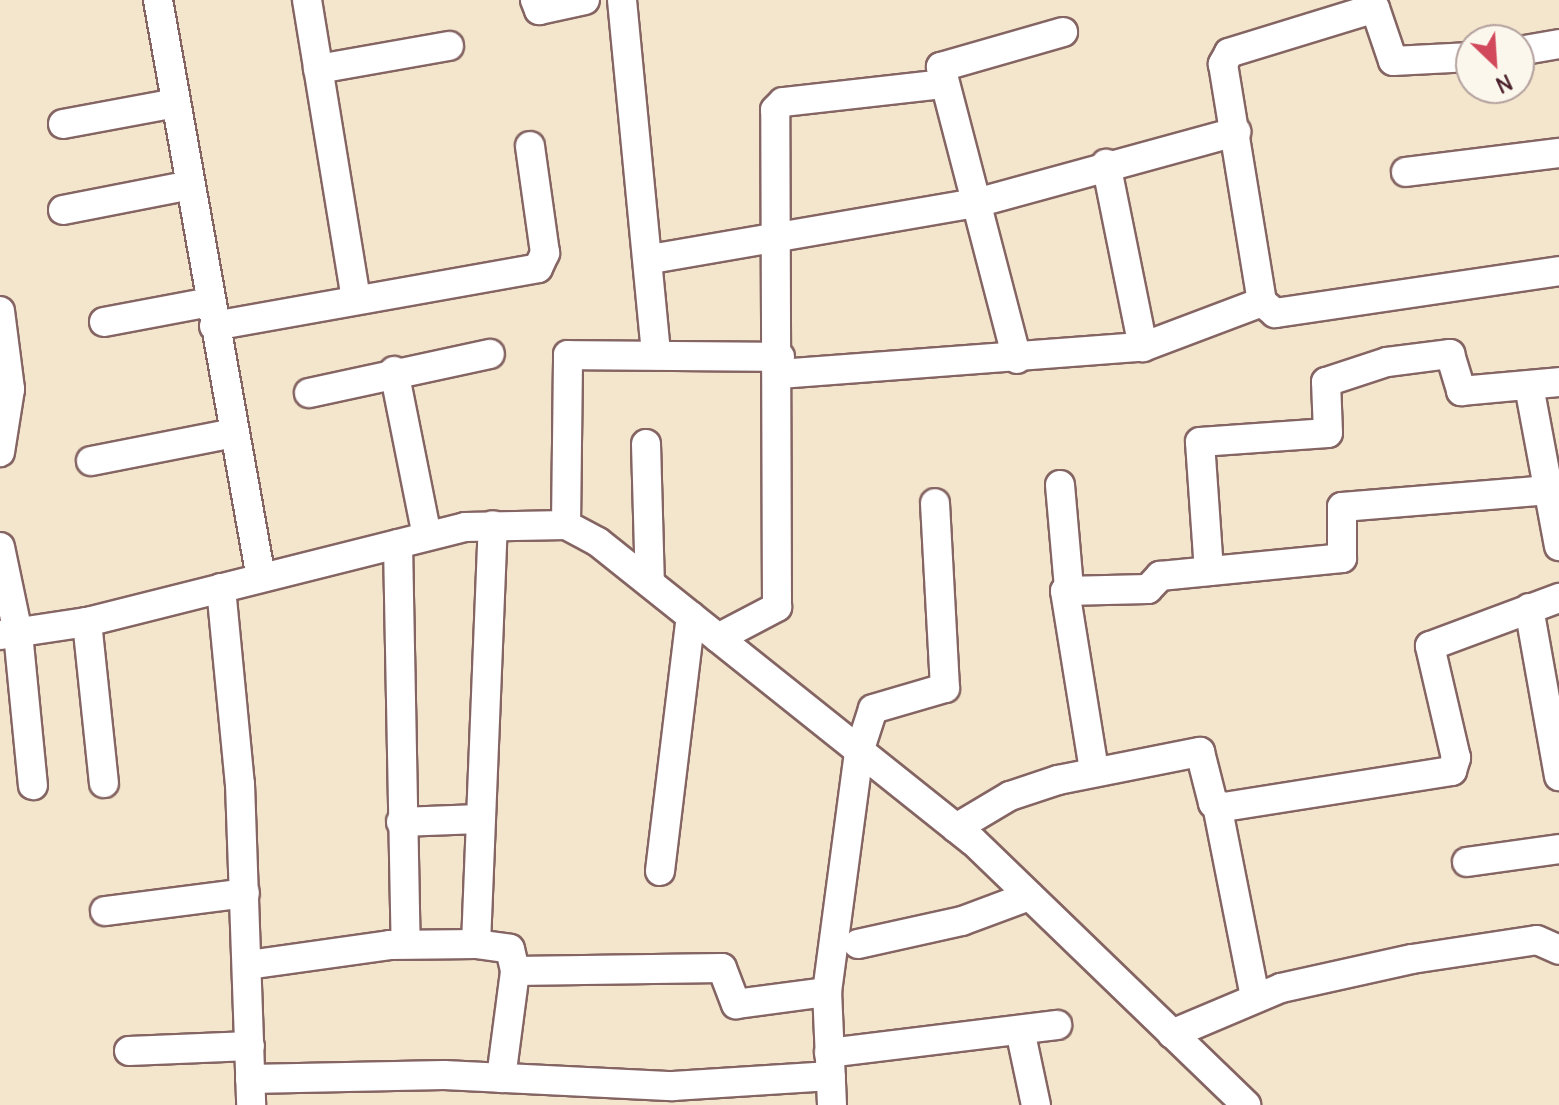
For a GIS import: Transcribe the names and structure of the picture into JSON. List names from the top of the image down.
{
  "north": "bottom right"
}
